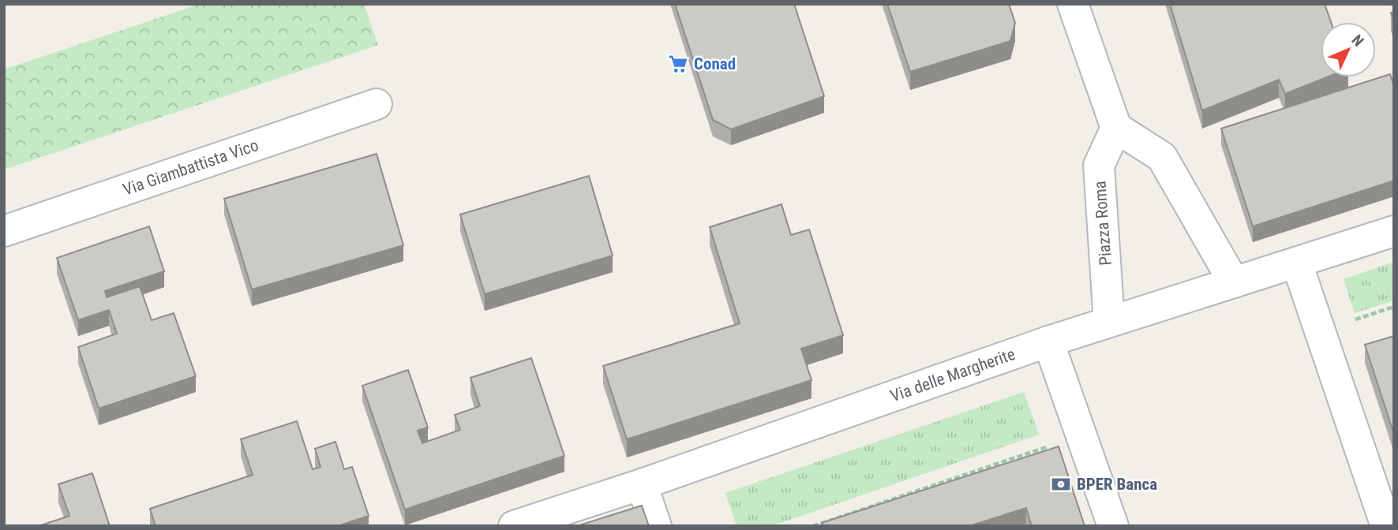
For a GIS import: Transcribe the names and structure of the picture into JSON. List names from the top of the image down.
{
  "streets": {
    "street": ["Via Giambattista Vico", "Piazza Roma", "Via delle Margherite"]
  },
  "crossings": [
    ["Piazza Roma", "Via delle Margherite"]
  ],
  "places": {
    "supermarket": ["Conad"],
    "bank": ["BPER Banca"]
  },
  "north": "top right"
}
